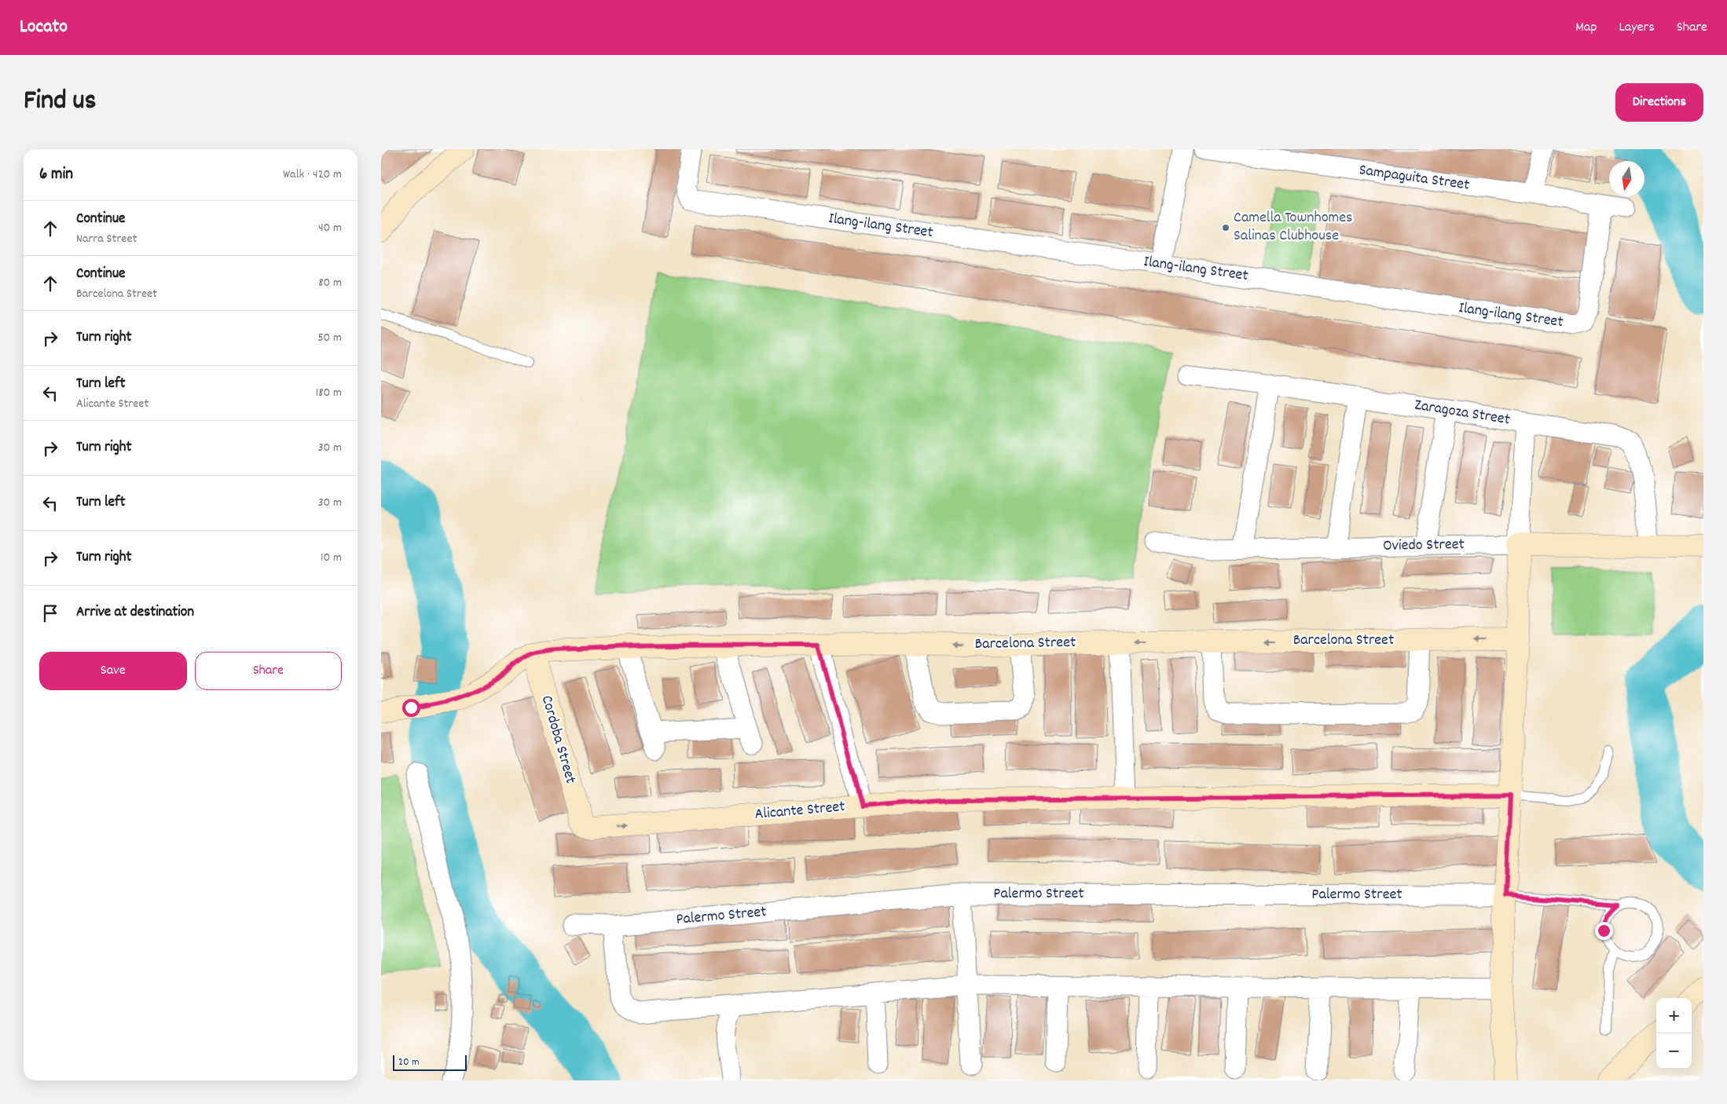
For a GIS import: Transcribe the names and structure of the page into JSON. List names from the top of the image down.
{
  "streets": {
    "street": [
      "Sampaguita Street",
      "Ilang-ilang Street",
      "Zaragoza Street",
      "Oviedo Street",
      "Barcelona Street",
      "Cordoba Street",
      "Alicante Street",
      "Palermo Street"
    ]
  },
  "crossings": [
    ["Sampaguita Street", "Ilang-ilang Street"],
    ["Zaragoza Street", "Oviedo Street"],
    ["Barcelona Street", "Cordoba Street"],
    ["Cordoba Street", "Alicante Street"]
  ],
  "one_way": ["Barcelona Street"],
  "places": ["Camella Townhomes Salinas Clubhouse"],
  "scale_bar": "20 m",
  "north": "bottom",
  "page": {
    "header": "Locato",
    "nav": ["Map", "Layers", "Share"],
    "title": "Find us",
    "buttons": [
      "Directions",
      ["Save", "Share"]
    ],
    "heading": ["6 min", "Walk · 420 m"],
    "list": [
      ["Continue", "Narra Street", "40 m"],
      ["Continue", "Barcelona Street", "80 m"],
      ["Turn right", "50 m"],
      ["Turn left", "Alicante Street", "180 m"],
      ["Turn right", "30 m"],
      ["Turn left", "30 m"],
      ["Turn right", "10 m"],
      "Arrive at destination"
    ],
    "map_buttons": ["+", "−"],
    "scale": "20 m"
  }
}
